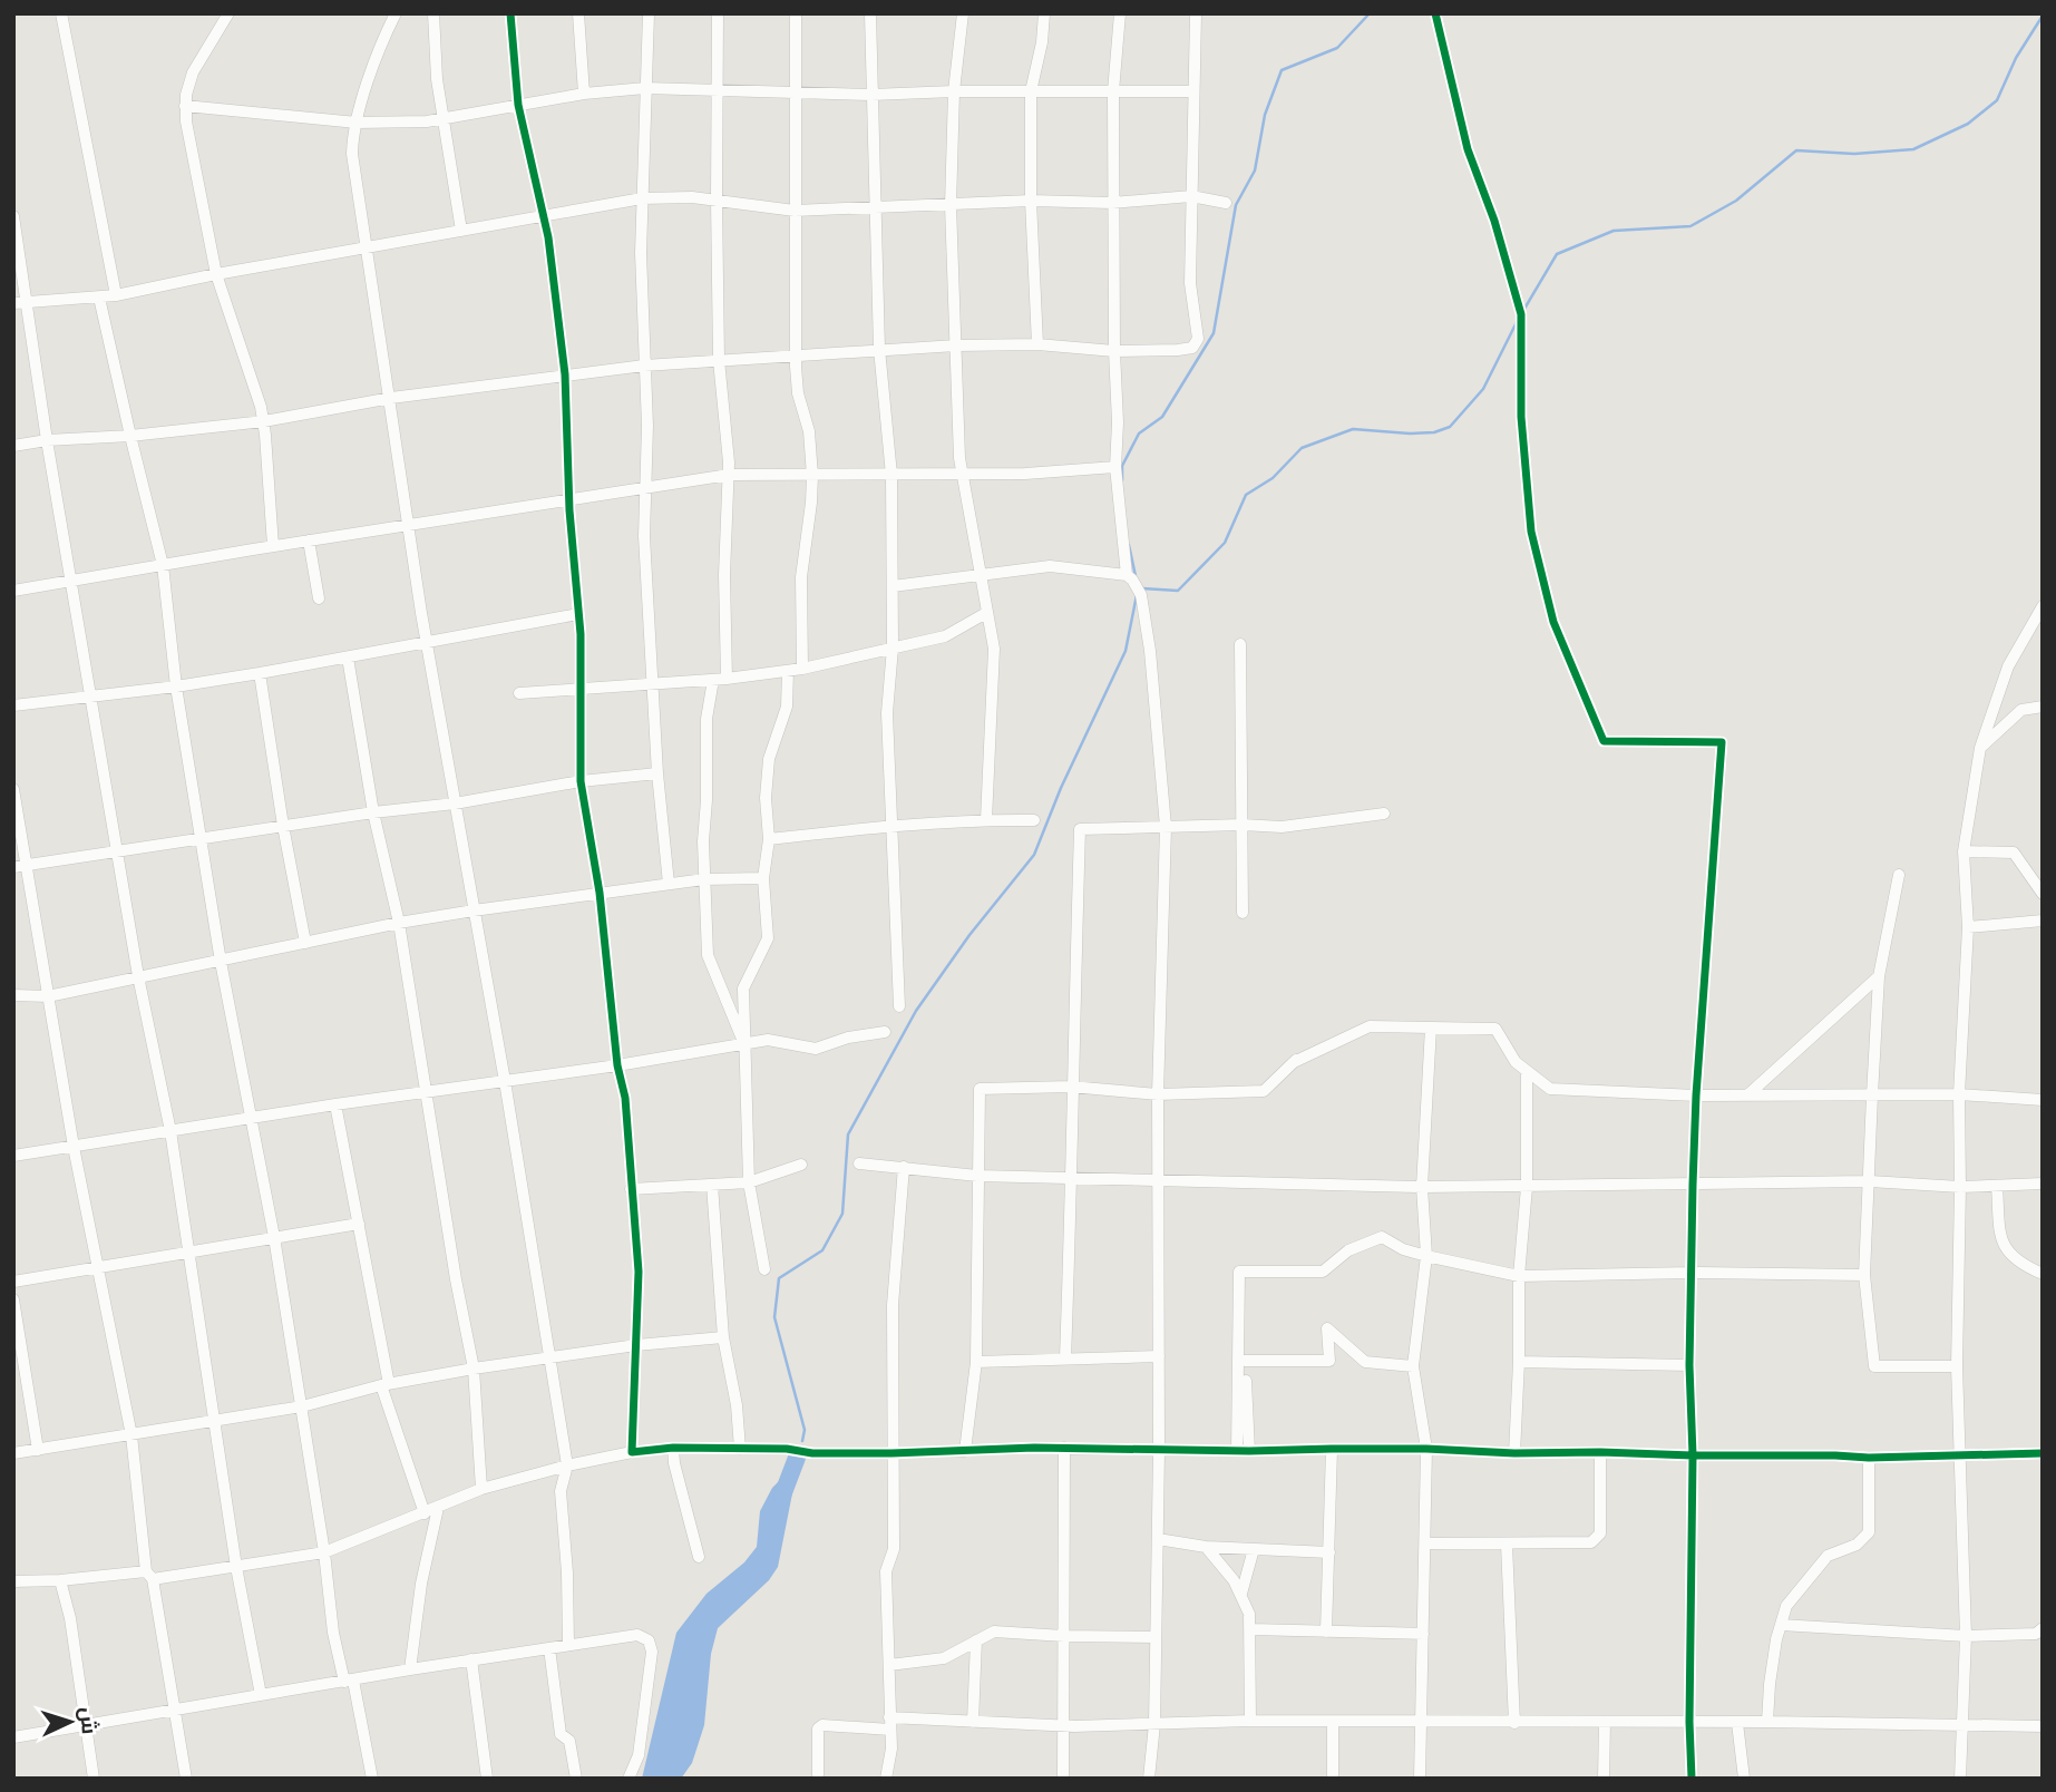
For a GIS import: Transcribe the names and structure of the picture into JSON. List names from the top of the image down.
{
  "north": "right"
}
